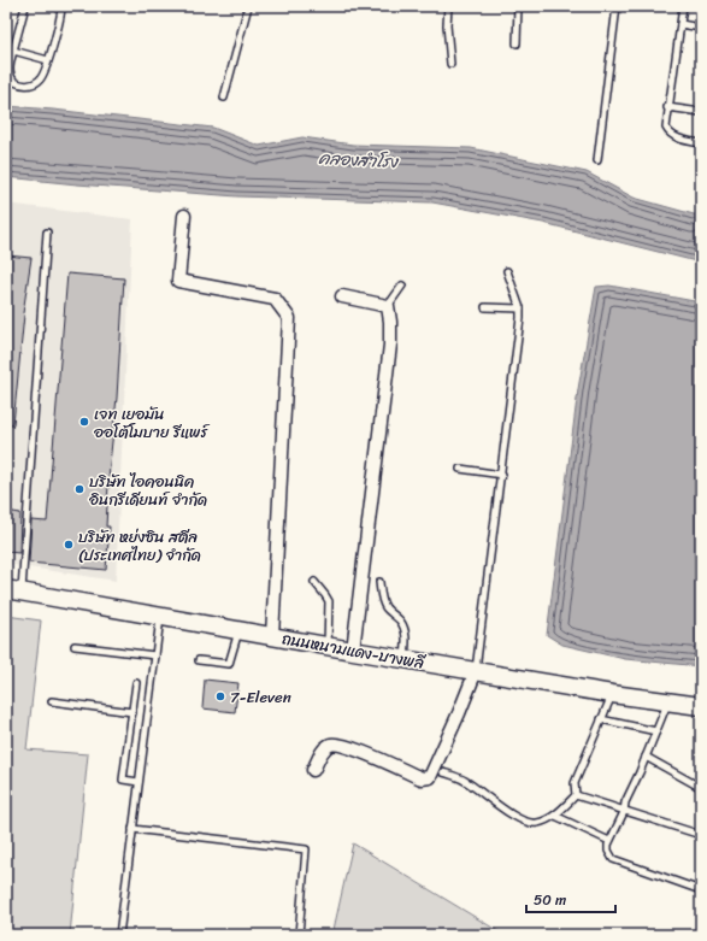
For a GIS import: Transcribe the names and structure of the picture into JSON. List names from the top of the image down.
{
  "streets": {
    "main road": ["ถนนหนามแดง-บางพลี"]
  },
  "water": ["คลองสำโรง"],
  "places": [
    "เจท เยอมัน ออโต้โมบาย รีแพร์",
    "บริษัท ไอคอนนิค อินกรีเดียนท์ จำกัด",
    "บริษัท หย่งซิน สตีล (ประเทศไทย) จํากัด",
    "7-Eleven"
  ],
  "scale_bar": "50 m"
}
